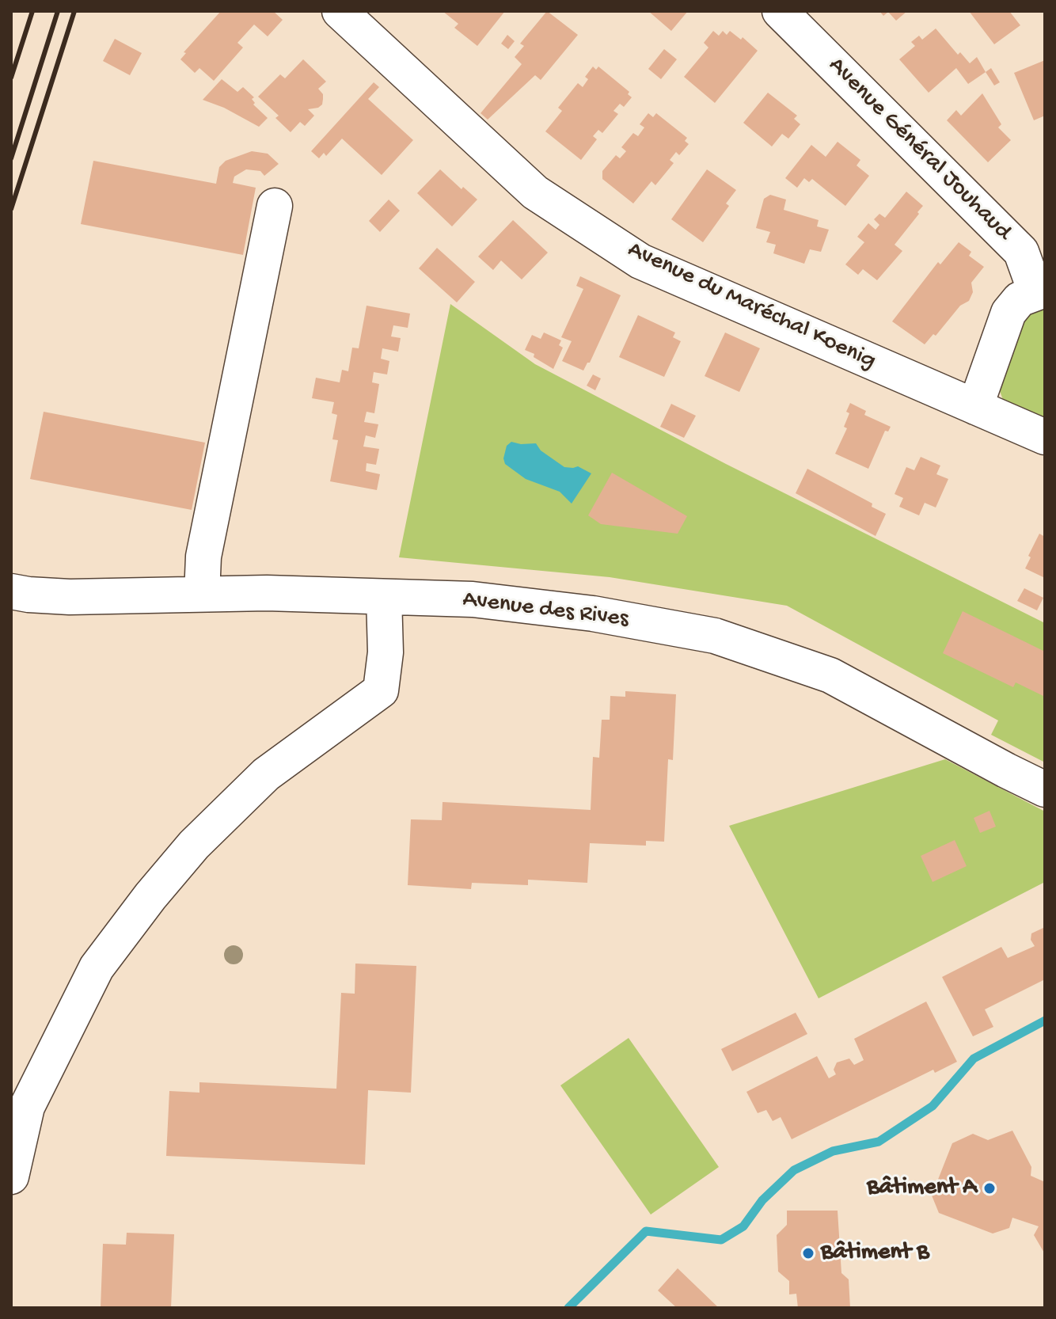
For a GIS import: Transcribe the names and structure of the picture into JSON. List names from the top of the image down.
{
  "streets": {
    "street": ["Avenue Général Jouhaud", "Avenue du Maréchal Koenig", "Avenue des Rives"]
  },
  "places": ["Bâtiment A", "Bâtiment B"]
}
